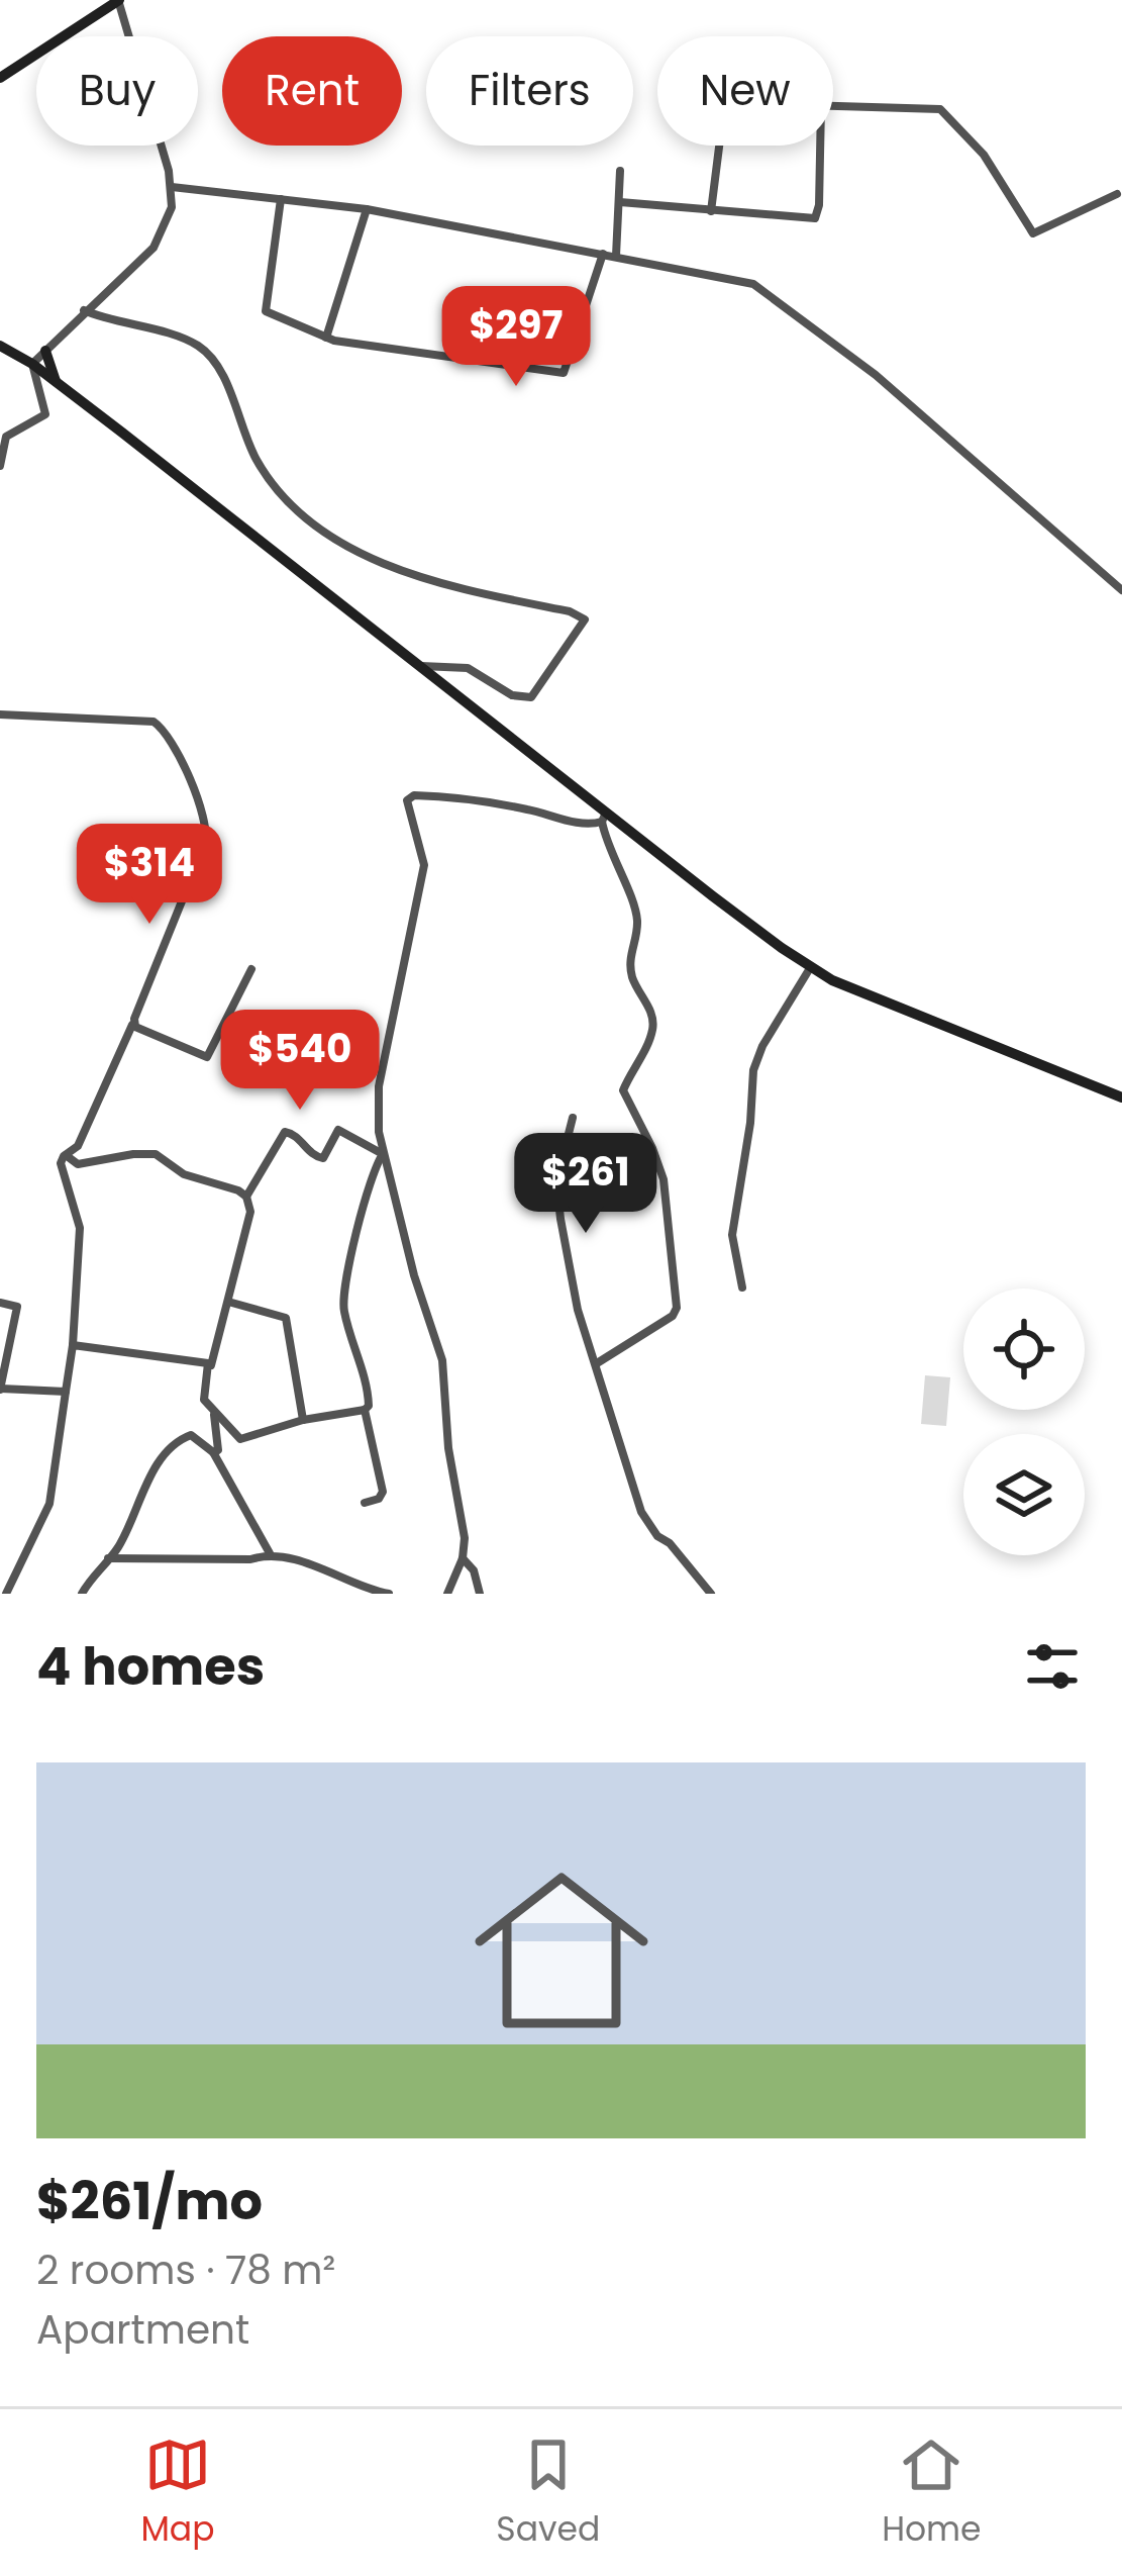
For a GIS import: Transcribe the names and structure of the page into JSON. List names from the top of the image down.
{
  "page": {
    "chip": [
      "Buy",
      "Rent",
      "Filters",
      "New"
    ],
    "price": [
      "$297",
      "$314",
      "$540",
      "$261"
    ],
    "heading": "4 homes",
    "list": [
      {
        "name": "$261/mo",
        "note": "2 rooms · 78 m² · Apartment"
      }
    ],
    "tabs": ["Map", "Saved", "Home"]
  }
}
